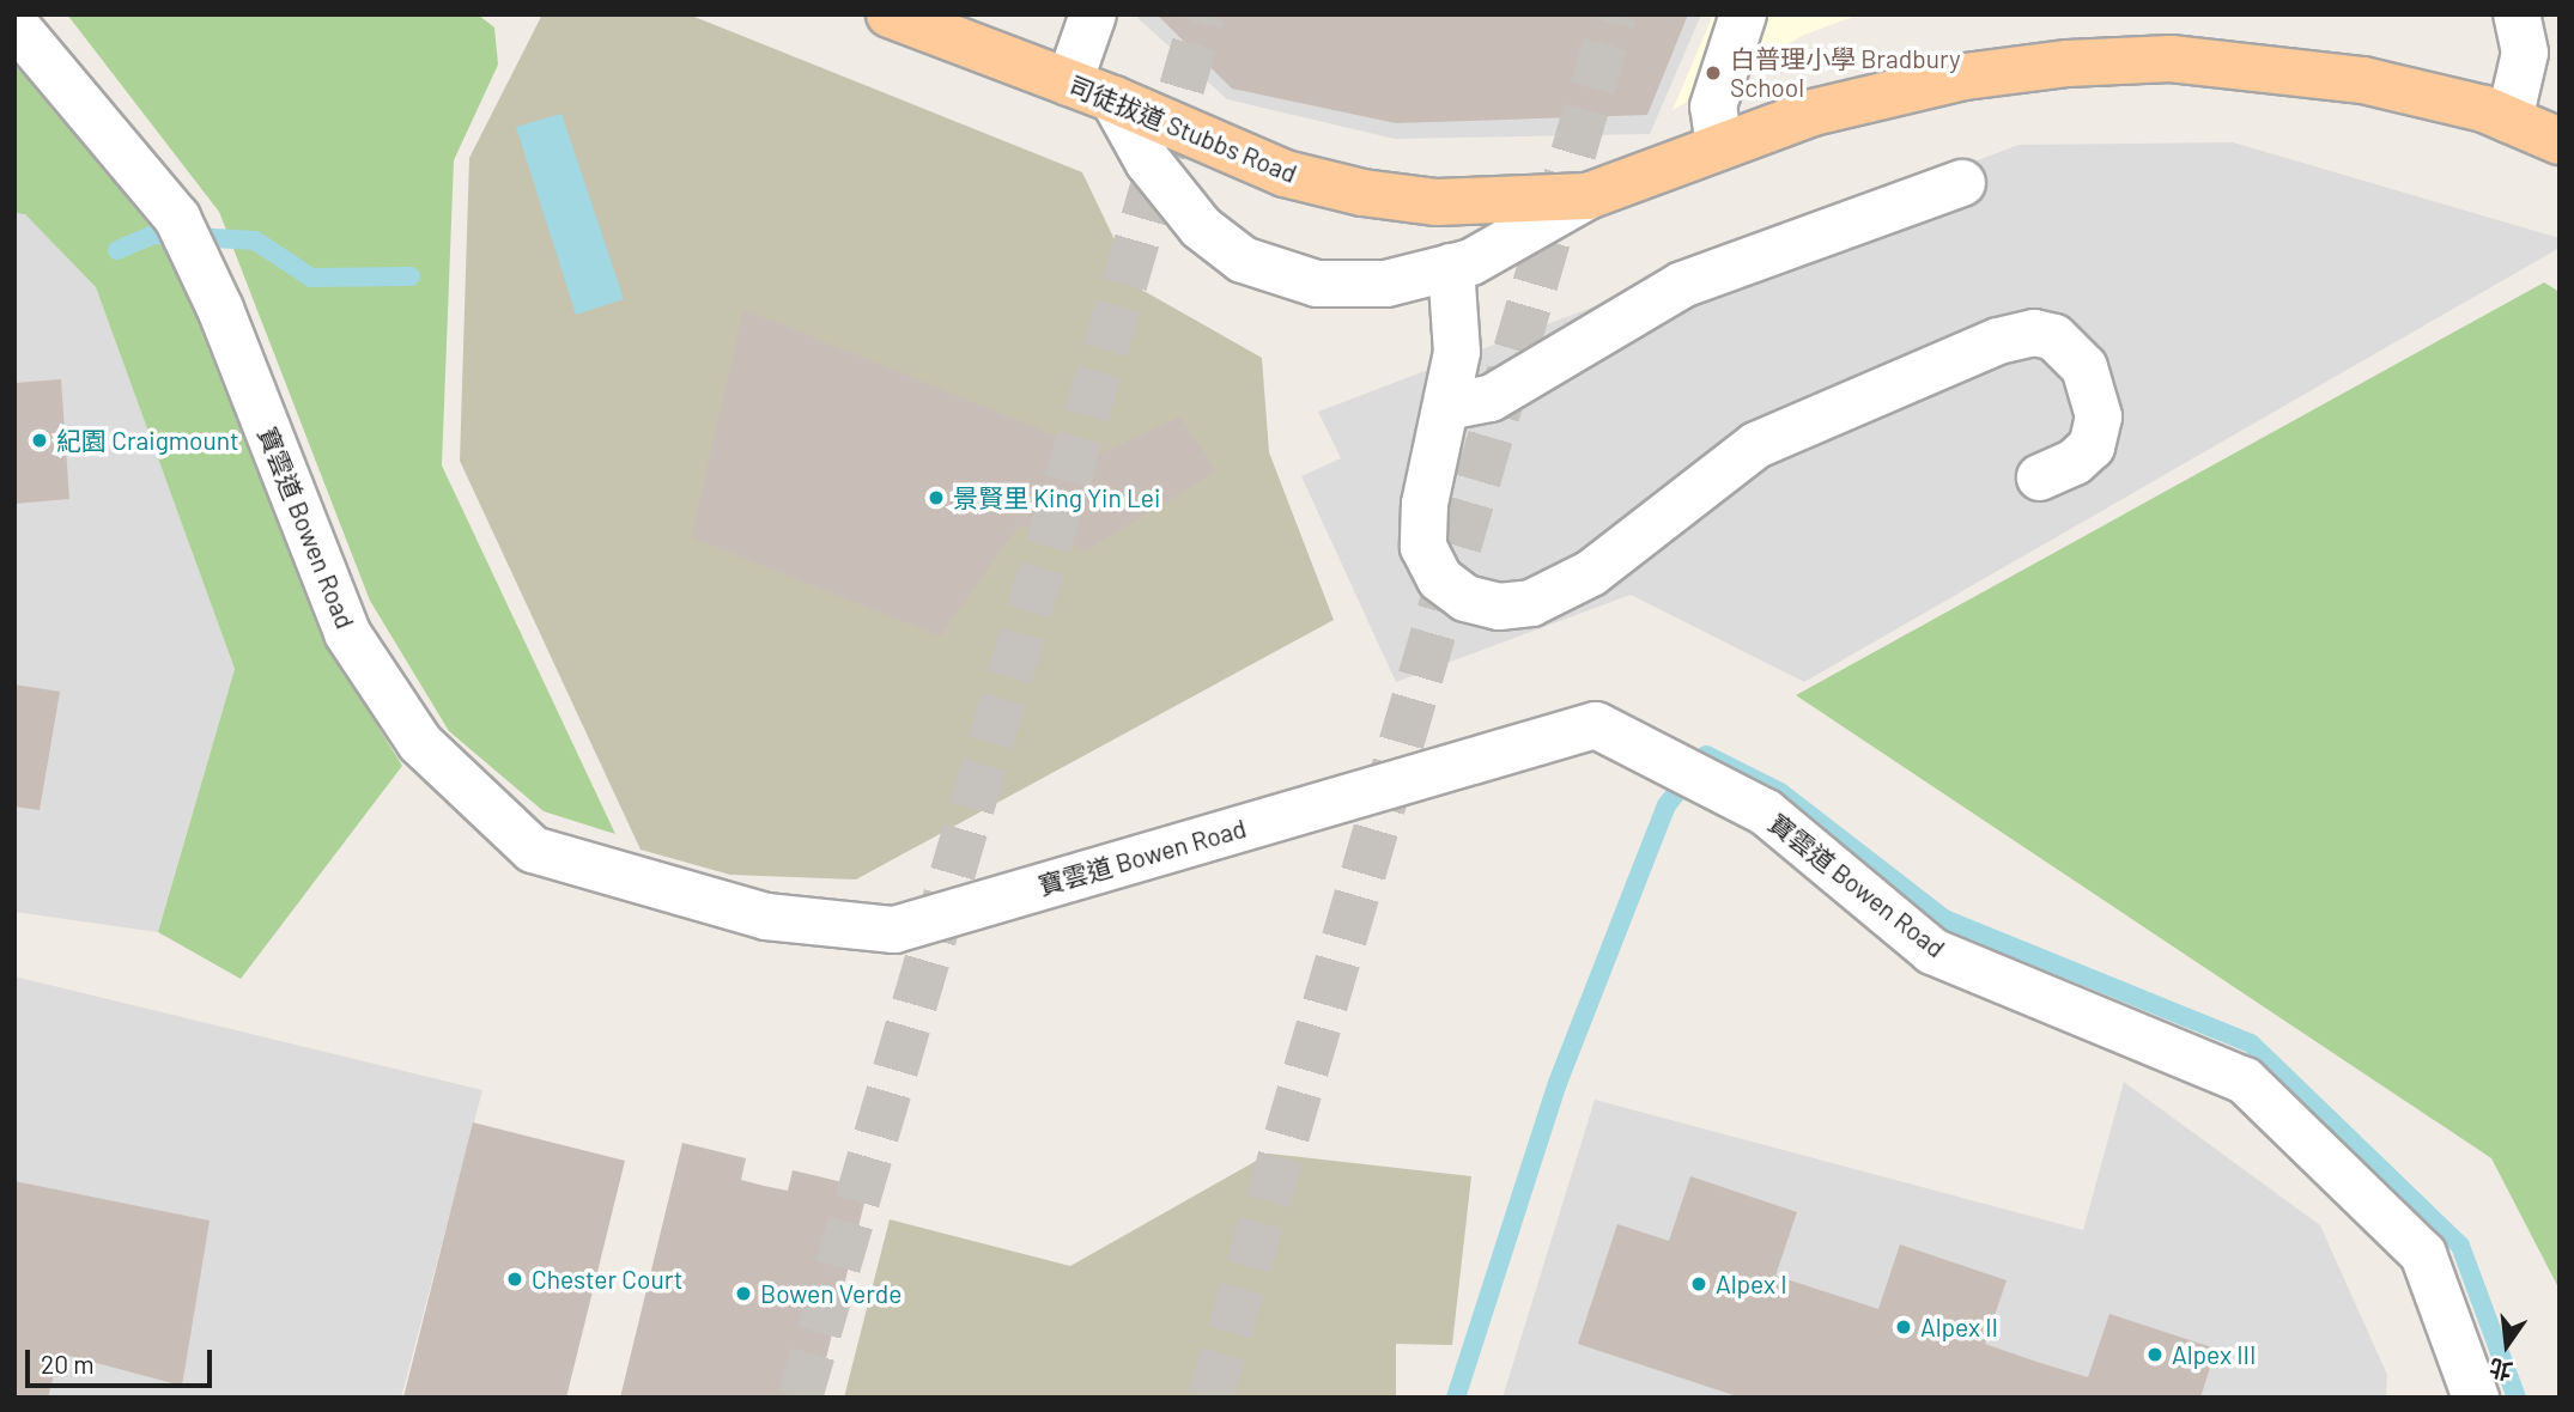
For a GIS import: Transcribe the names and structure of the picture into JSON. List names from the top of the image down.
{
  "streets": {
    "main road": ["司徒拔道 Stubbs Road"],
    "street": ["寶雲道 Bowen Road"]
  },
  "places": [
    "白普理小學 Bradbury School",
    "紀園 Craigmount",
    "景賢里 King Yin Lei",
    "Chester Court",
    "Alpex I",
    "Bowen Verde",
    "Alpex II",
    "Alpex III"
  ],
  "scale_bar": "20 m",
  "north": "bottom"
}
